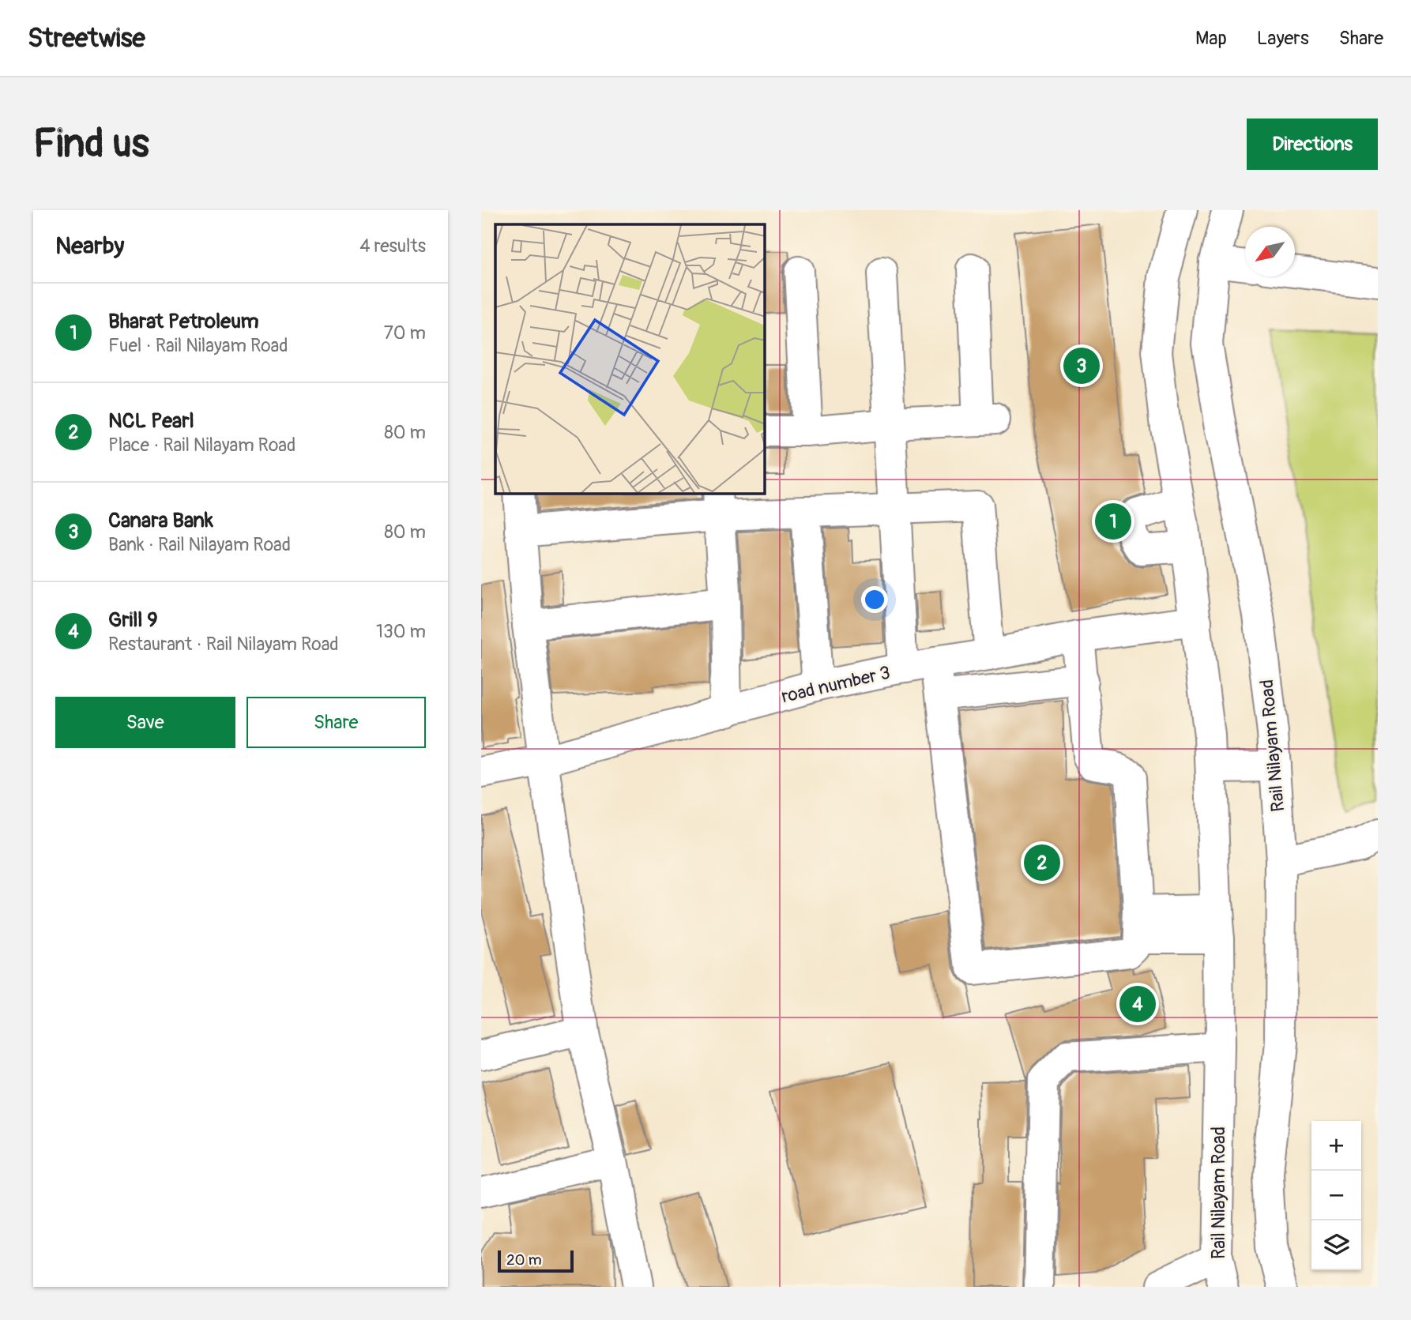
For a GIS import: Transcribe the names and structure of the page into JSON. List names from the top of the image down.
{
  "streets": {
    "street": ["road number 3", "Rail Nilayam Road"]
  },
  "crossings": [
    ["road number 3", "Rail Nilayam Road"]
  ],
  "scale_bar": "20 m",
  "north": "bottom left",
  "page": {
    "header": "Streetwise",
    "nav": ["Map", "Layers", "Share"],
    "buttons": [
      "Directions",
      ["Save", "Share"]
    ],
    "title": "Find us",
    "heading": ["Nearby", "4 results"],
    "list": [
      {
        "mark": "1",
        "name": "Bharat Petroleum",
        "note": "Fuel · Rail Nilayam Road",
        "value": "70 m"
      },
      {
        "mark": "2",
        "name": "NCL Pearl",
        "note": "Place · Rail Nilayam Road",
        "value": "80 m"
      },
      {
        "mark": "3",
        "name": "Canara Bank",
        "note": "Bank · Rail Nilayam Road",
        "value": "80 m"
      },
      {
        "mark": "4",
        "name": "Grill 9",
        "note": "Restaurant · Rail Nilayam Road",
        "value": "130 m"
      }
    ],
    "pins": [
      "3",
      "1",
      "2",
      "4"
    ],
    "map_buttons": ["+", "−"],
    "scale": "20 m"
  }
}
